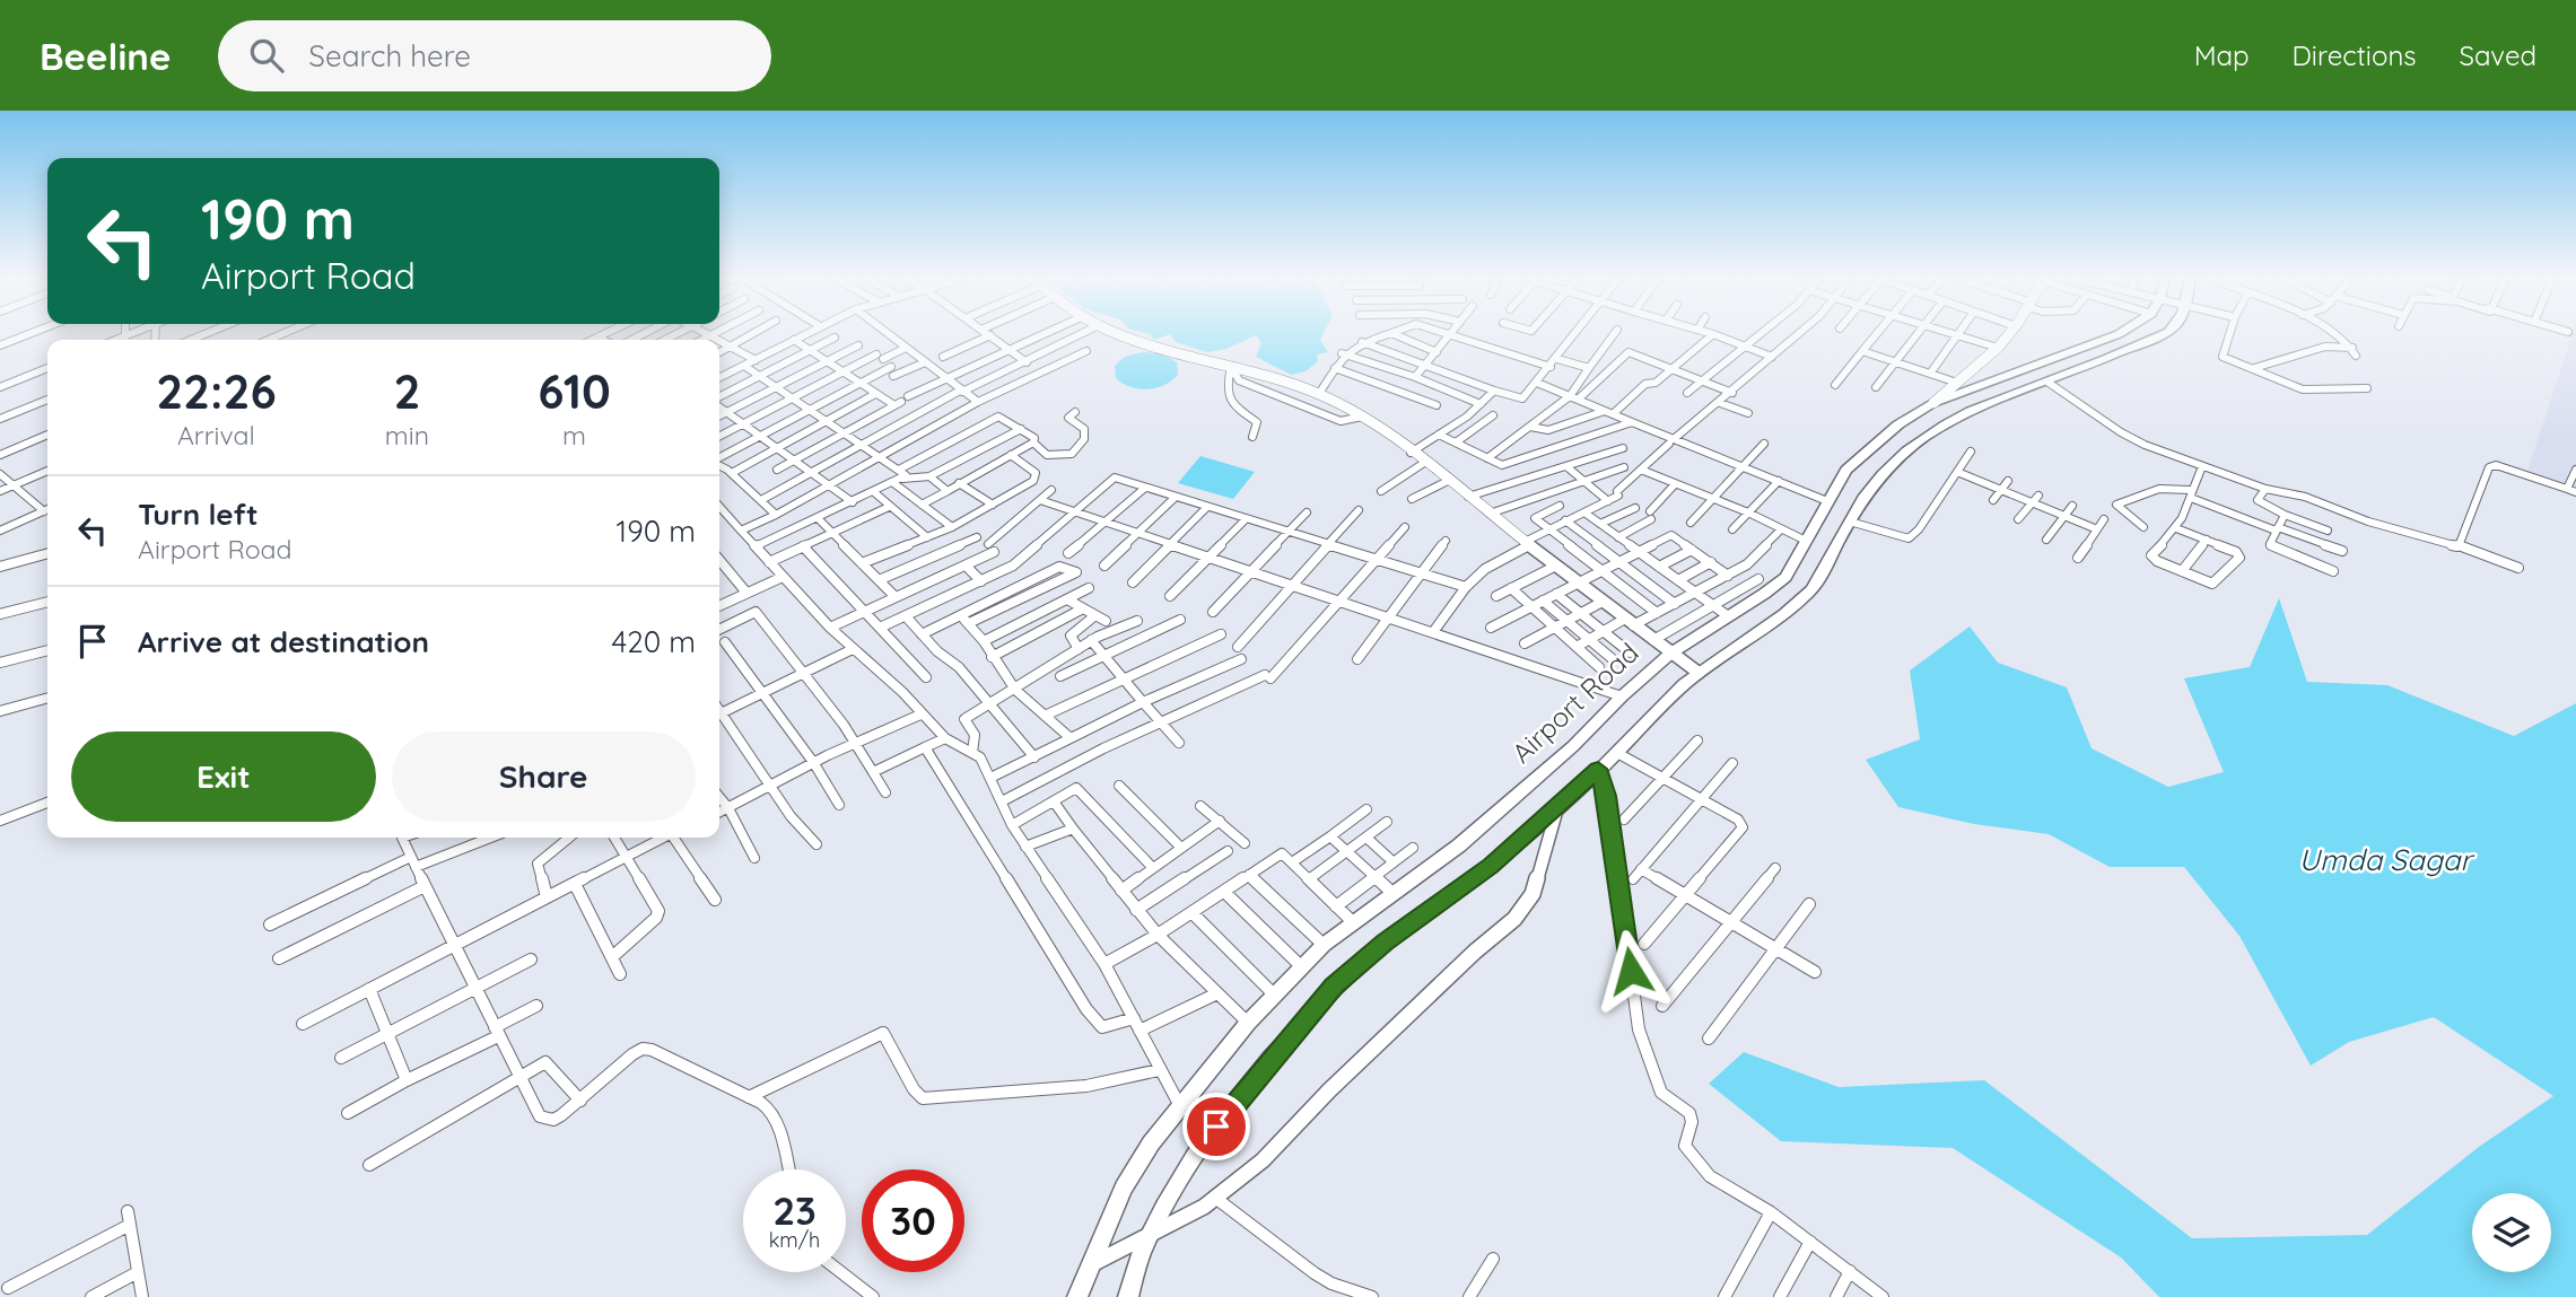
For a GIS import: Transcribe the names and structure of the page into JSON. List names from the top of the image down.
{
  "streets": {
    "main road": ["Airport Road"]
  },
  "water": ["Umda Sagar"],
  "page": {
    "header": "Beeline",
    "search": "Search here",
    "nav": ["Map", "Directions", "Saved"],
    "turn": ["190 m", "Airport Road"],
    "eta": [
      "22:26",
      "Arrival",
      "2",
      "min",
      "610",
      "m"
    ],
    "list": [
      {
        "name": "Turn left",
        "note": "Airport Road",
        "value": "190 m"
      },
      {
        "name": "Arrive at destination",
        "value": "420 m"
      }
    ],
    "buttons": ["Exit", "Share"],
    "speed": "23 km/h",
    "limit": "30"
  }
}
